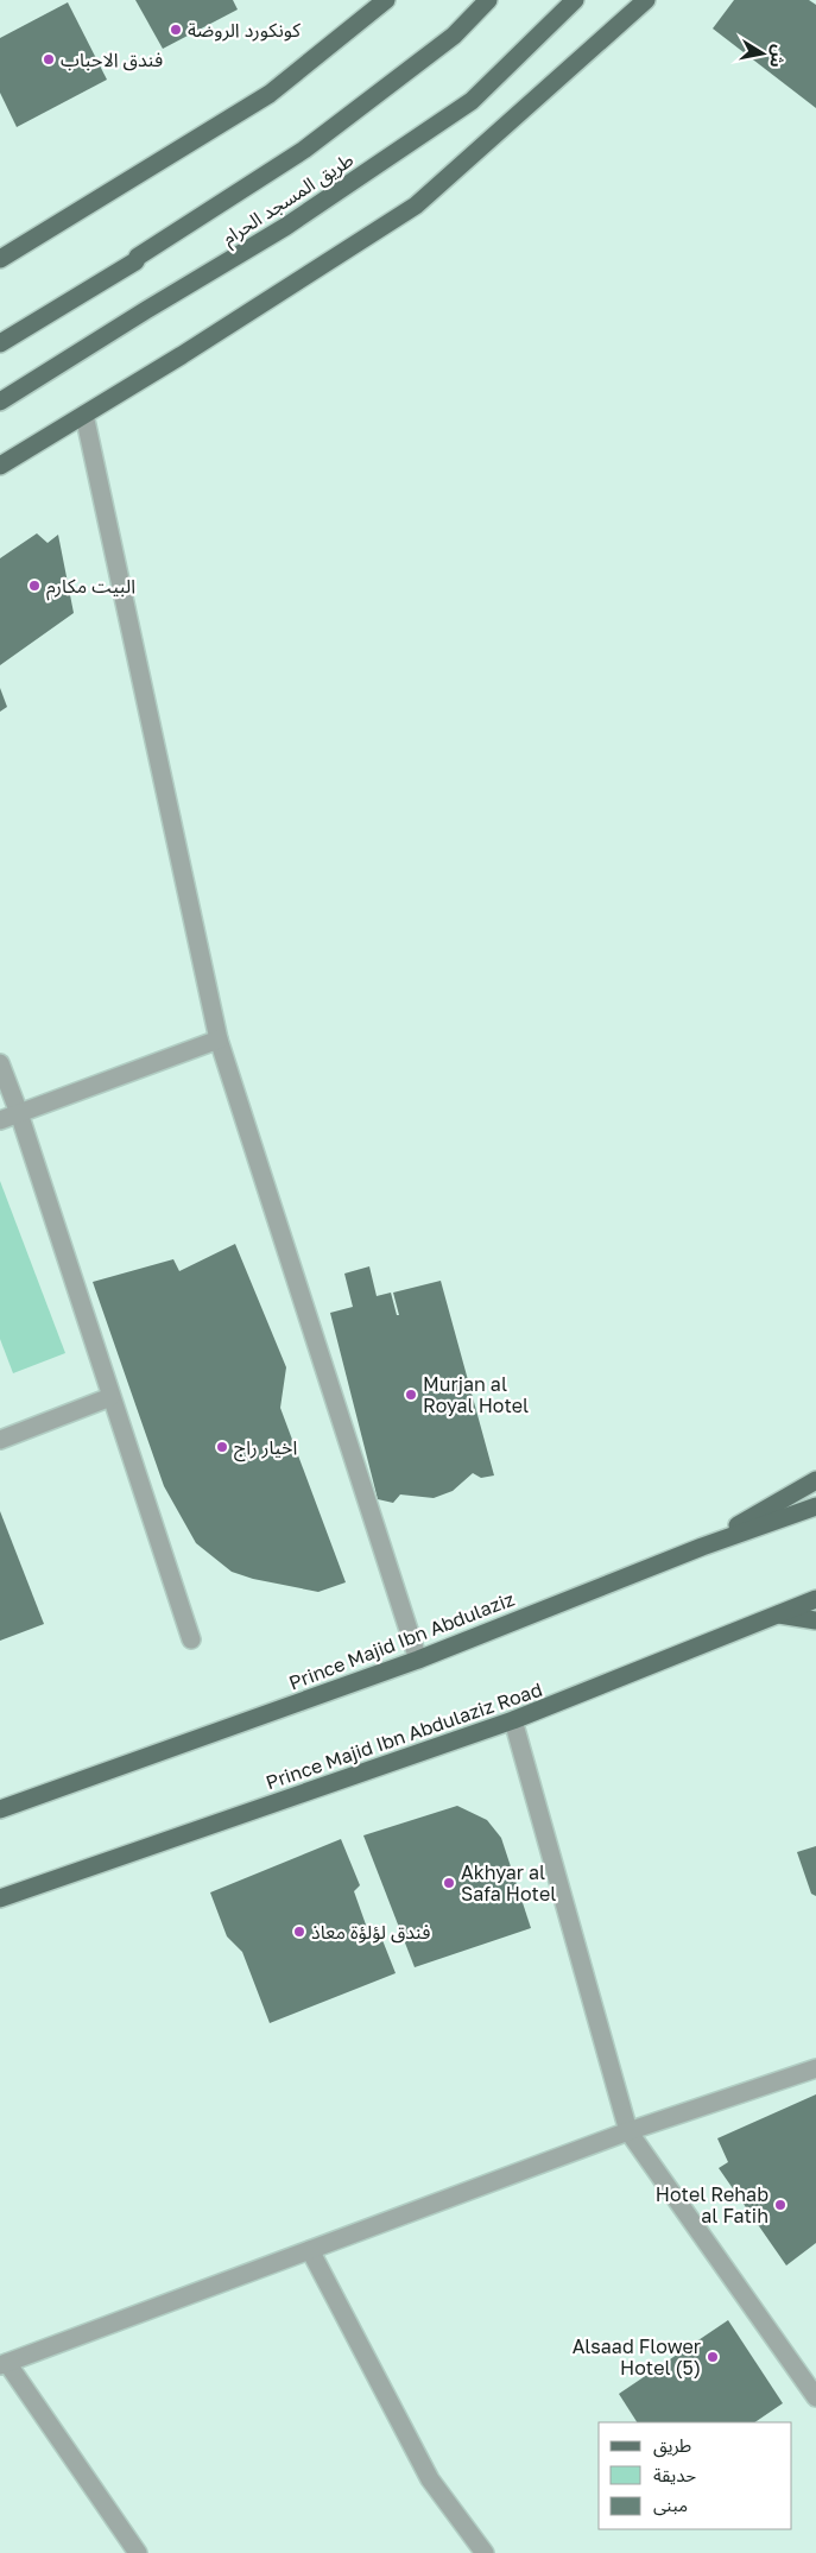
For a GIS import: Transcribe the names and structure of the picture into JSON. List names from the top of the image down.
{
  "streets": {
    "main road": ["طريق المسجد الحرام", "Prince Majid Ibn Abdulaziz", "Prince Majid Ibn Abdulaziz Road"]
  },
  "places": [
    "كونكورد الروضة",
    "فندق الاحباب",
    "البيت مكارم",
    "Murjan al Royal Hotel",
    "اخيار راج",
    "Akhyar al Safa Hotel",
    "فندق لؤلؤة معاذ",
    "Hotel Rehab al Fatih",
    "Alsaad Flower Hotel (5)"
  ],
  "legend": ["طريق", "حديقة", "مبنى"],
  "north": "right"
}
